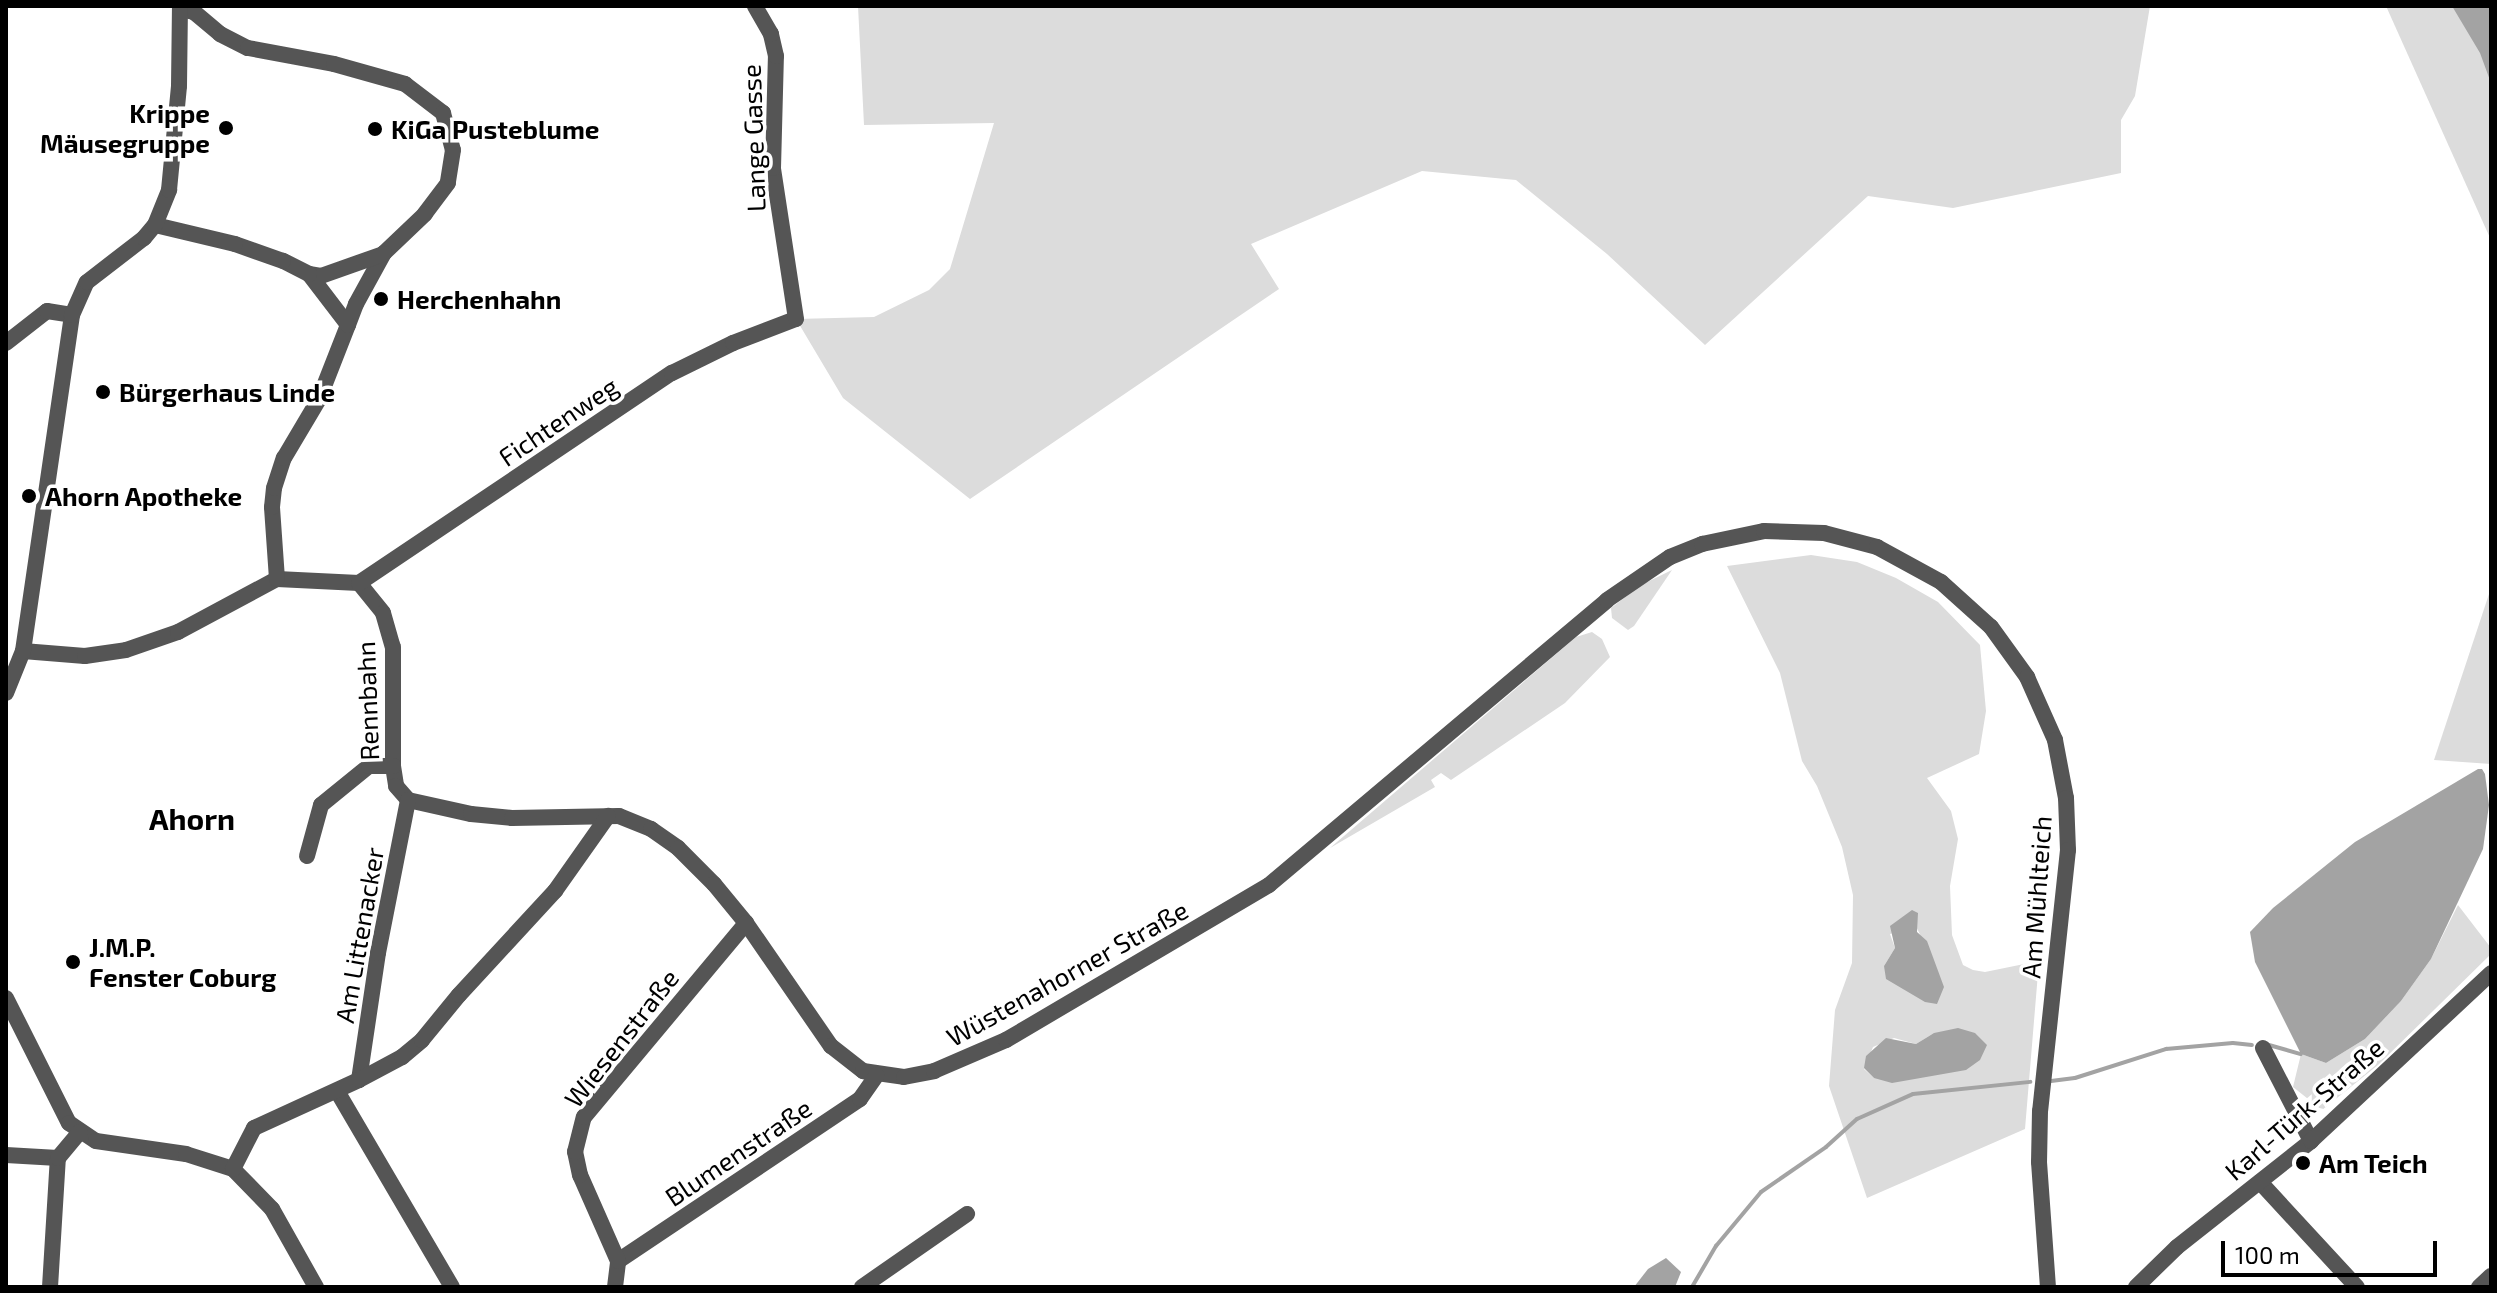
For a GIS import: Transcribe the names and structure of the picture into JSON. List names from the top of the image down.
{
  "streets": {
    "street": [
      "Lange Gasse",
      "Fichtenweg",
      "Rennbahn",
      "Am Mühlteich",
      "Am Littenacker",
      "Wüstenahorner Straße",
      "Wiesenstraße",
      "Karl-Türk-Straße",
      "Blumenstraße"
    ]
  },
  "crossings": [
    ["Lange Gasse", "Fichtenweg"],
    ["Fichtenweg", "Rennbahn"],
    ["Rennbahn", "Am Littenacker"],
    ["Am Mühlteich", "Wüstenahorner Straße"],
    ["Wüstenahorner Straße", "Wiesenstraße"],
    ["Wüstenahorner Straße", "Blumenstraße"],
    ["Wiesenstraße", "Blumenstraße"]
  ],
  "districts": ["Ahorn"],
  "places": [
    "Krippe Mäusegruppe",
    "KiGa Pusteblume",
    "Herchenhahn",
    "Bürgerhaus Linde",
    "Ahorn Apotheke",
    "J.M.P. Fenster Coburg",
    "Am Teich"
  ],
  "scale_bar": "100 m"
}
